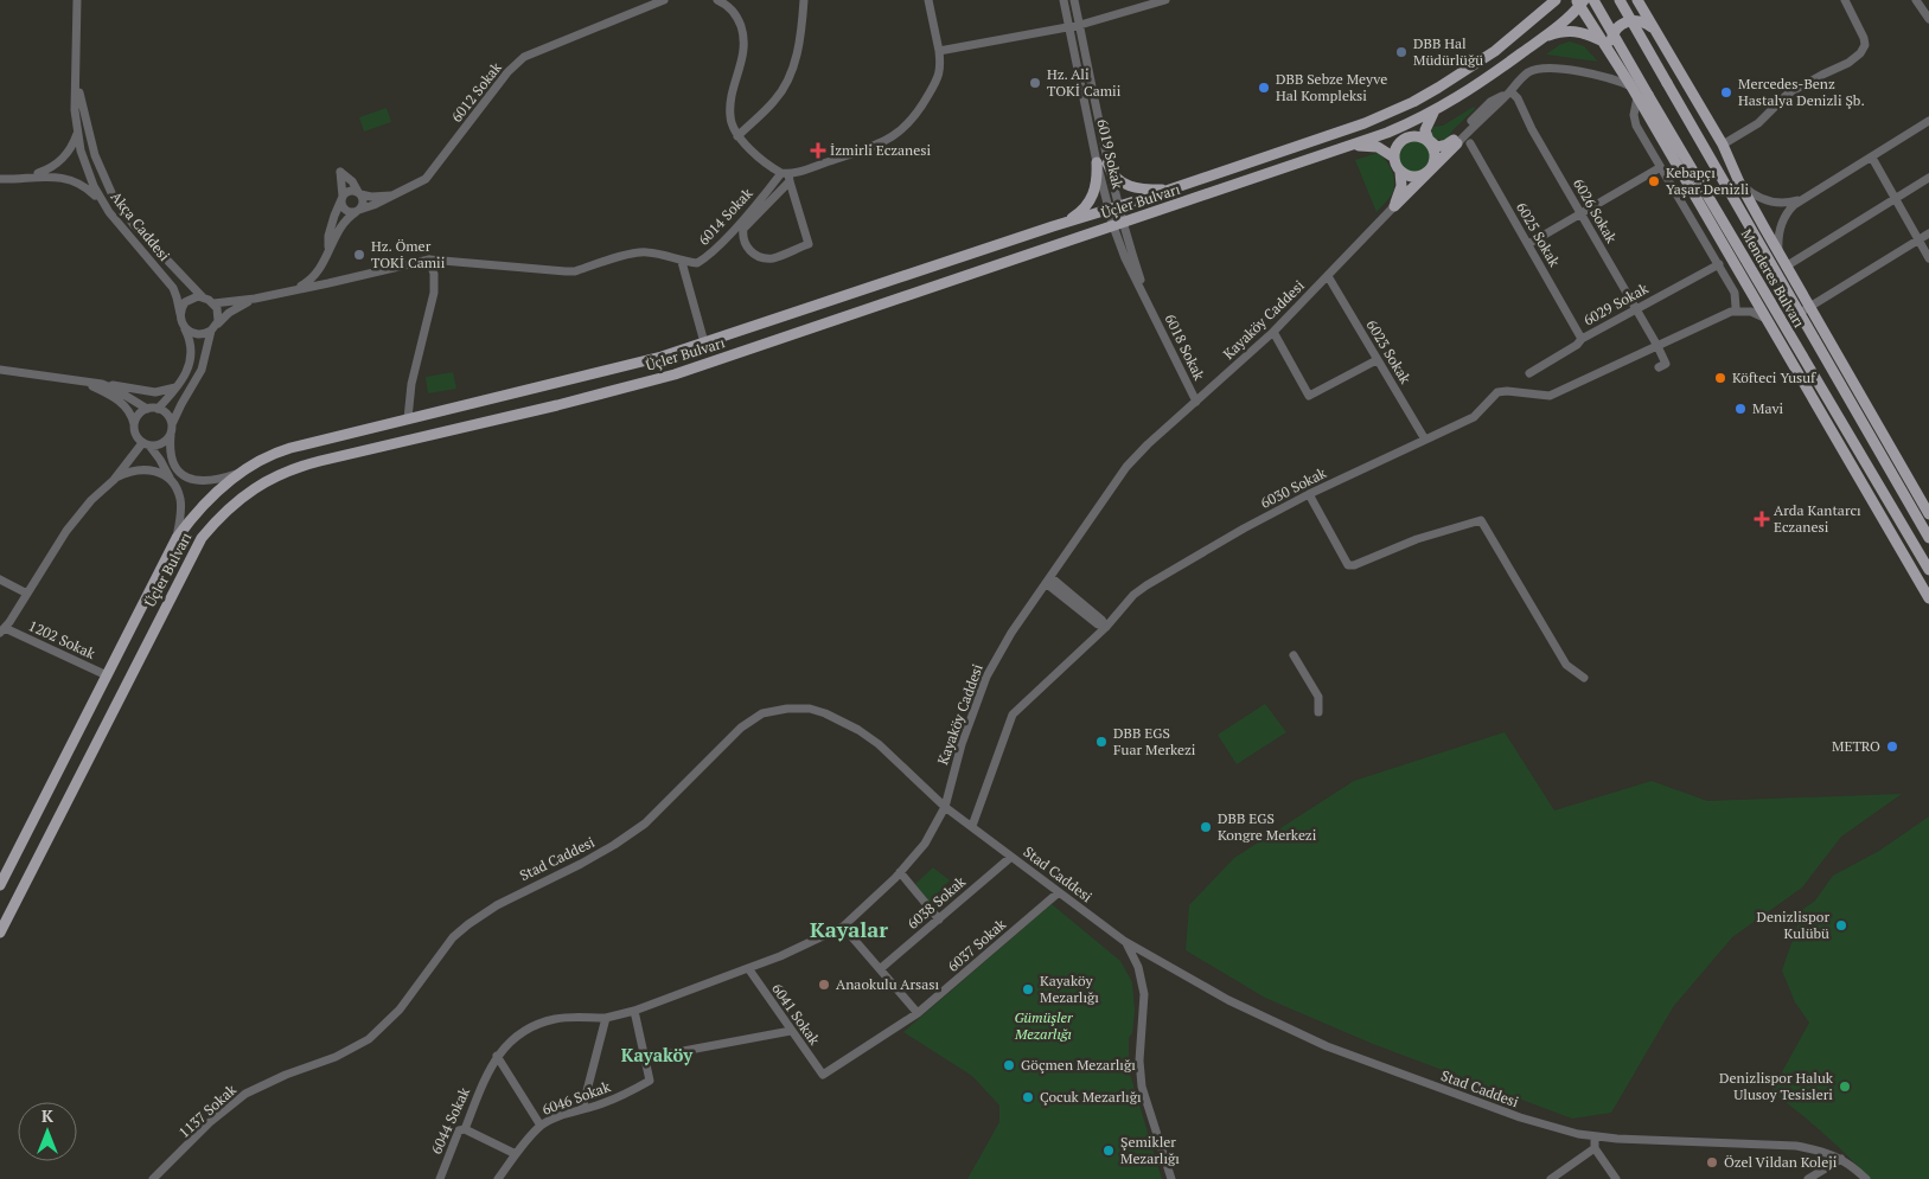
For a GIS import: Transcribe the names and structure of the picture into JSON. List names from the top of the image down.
{
  "streets": {
    "main road": ["Üçler Bulvarı", "Menderes Bulvarı"],
    "street": [
      "6012 Sokak",
      "6019 Sokak",
      "6026 Sokak",
      "6014 Sokak",
      "Akça Caddesi",
      "6025 Sokak",
      "6029 Sokak",
      "Kayaköy Caddesi",
      "6018 Sokak",
      "6023 Sokak",
      "6030 Sokak",
      "1202 Sokak",
      "Stad Caddesi",
      "6038 Sokak",
      "6037 Sokak",
      "6041 Sokak",
      "6046 Sokak",
      "1137 Sokak",
      "6044 Sokak"
    ]
  },
  "crossings": [
    ["6019 Sokak", "Üçler Bulvarı"],
    ["6019 Sokak", "6018 Sokak"],
    ["Üçler Bulvarı", "6018 Sokak"],
    ["Üçler Bulvarı", "1202 Sokak"],
    ["6026 Sokak", "6029 Sokak"],
    ["6026 Sokak", "6030 Sokak"],
    ["6025 Sokak", "6029 Sokak"],
    ["Kayaköy Caddesi", "6018 Sokak"],
    ["Kayaköy Caddesi", "6023 Sokak"],
    ["Kayaköy Caddesi", "Stad Caddesi"],
    ["Kayaköy Caddesi", "6041 Sokak"],
    ["Kayaköy Caddesi", "6044 Sokak"],
    ["6023 Sokak", "6030 Sokak"],
    ["6030 Sokak", "Stad Caddesi"],
    ["Stad Caddesi", "6038 Sokak"],
    ["Stad Caddesi", "6037 Sokak"],
    ["Stad Caddesi", "1137 Sokak"],
    ["6037 Sokak", "6041 Sokak"]
  ],
  "districts": ["Kayalar", "Kayaköy"],
  "parks": ["Gümüşler Mezarlığı"],
  "places": {
    "other": [
      "DBB Hal Müdürlüğü",
      "Hz. Ali TOKİ Camii",
      "DBB Sebze Meyve Hal Kompleksi",
      "Mercedes-Benz Hastalya Denizli Şb.",
      "Kebapçı Yaşar Denizli",
      "Hz. Ömer TOKİ Camii",
      "Köfteci Yusuf",
      "Mavi",
      "DBB EGS Fuar Merkezi",
      "METRO",
      "DBB EGS Kongre Merkezi",
      "Denizlispor Kulübü",
      "Anaokulu Arsası",
      "Kayaköy Mezarlığı",
      "Göçmen Mezarlığı",
      "Denizlispor Haluk Ulusoy Tesisleri",
      "Çocuk Mezarlığı",
      "Şemikler Mezarlığı",
      "Özel Vildan Koleji"
    ],
    "health": ["İzmirli Eczanesi", "Arda Kantarcı Eczanesi"]
  },
  "north": "top"
}
